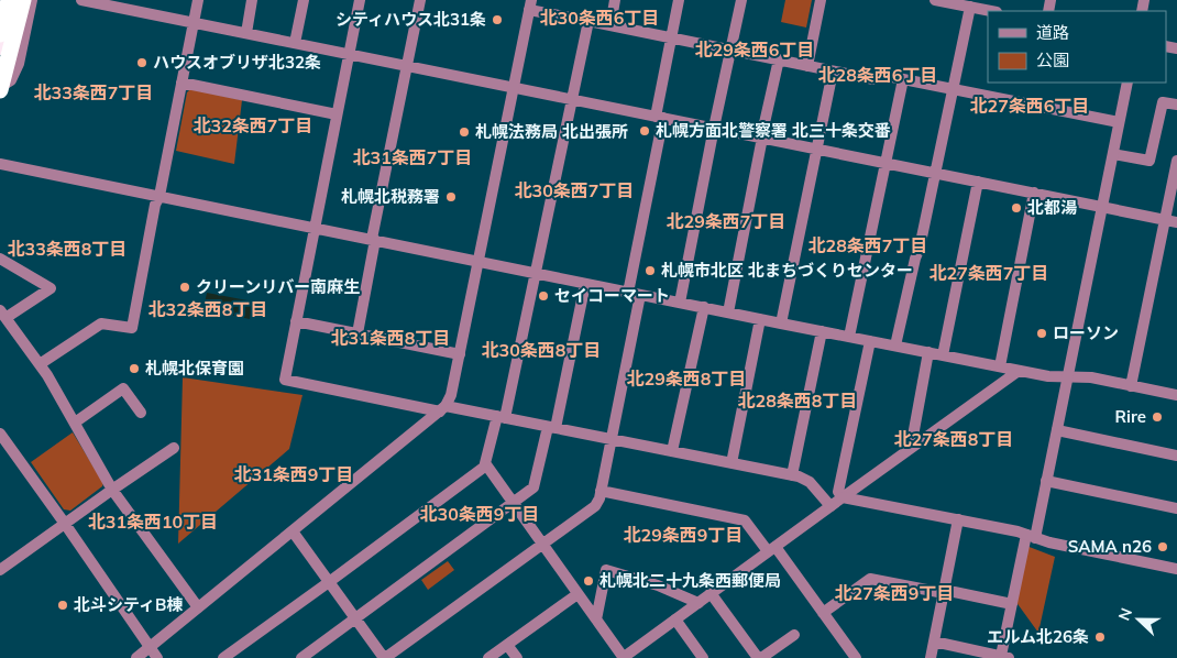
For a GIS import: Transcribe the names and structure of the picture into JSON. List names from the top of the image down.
{
  "districts": [
    "北30条西6丁目",
    "北29条西6丁目",
    "北28条西6丁目",
    "北33条西7丁目",
    "北27条西6丁目",
    "北32条西7丁目",
    "北31条西7丁目",
    "北30条西7丁目",
    "北29条西7丁目",
    "北28条西7丁目",
    "北33条西8丁目",
    "北27条西7丁目",
    "北32条西8丁目",
    "北31条西8丁目",
    "北30条西8丁目",
    "北29条西8丁目",
    "北28条西8丁目",
    "北27条西8丁目",
    "北31条西9丁目",
    "北30条西9丁目",
    "北31条西10丁目",
    "北29条西9丁目",
    "北27条西9丁目"
  ],
  "places": [
    "シティハウス北31条",
    "ハウスオブリザ北32条",
    "札幌方面北警察署 北三十条交番",
    "札幌法務局 北出張所",
    "札幌北税務署",
    "北都湯",
    "札幌市北区 北まちづくりセンター",
    "クリーンリバー南麻生",
    "セイコーマート",
    "ローソン",
    "札幌北保育園",
    "Rire",
    "SAMA n26",
    "札幌北二十九条西郵便局",
    "北斗シティB棟",
    "エルム北26条"
  ],
  "legend": ["道路", "公園"],
  "north": "left"
}
